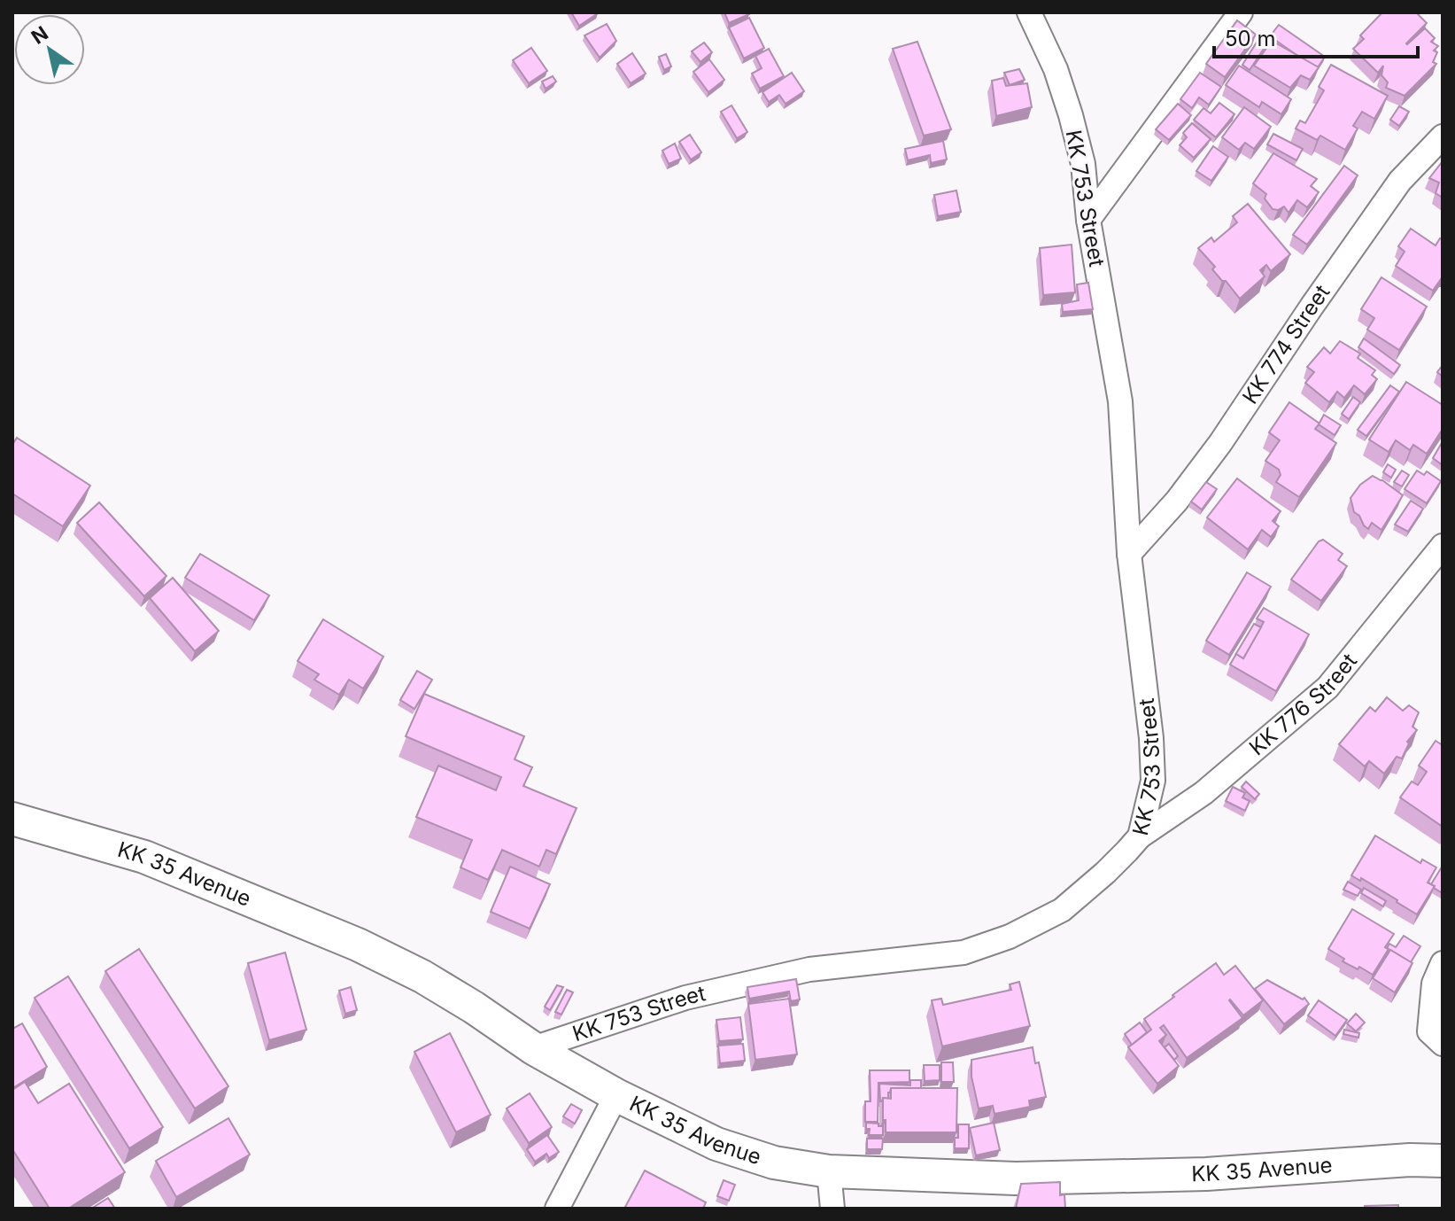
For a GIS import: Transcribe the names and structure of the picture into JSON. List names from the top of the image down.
{
  "streets": {
    "main road": ["KK 35 Avenue"],
    "street": ["KK 753 Street", "KK 774 Street", "KK 776 Street"]
  },
  "crossings": [
    ["KK 753 Street", "KK 774 Street"],
    ["KK 753 Street", "KK 776 Street"],
    ["KK 753 Street", "KK 35 Avenue"]
  ],
  "scale_bar": "50 m",
  "north": "top left"
}
